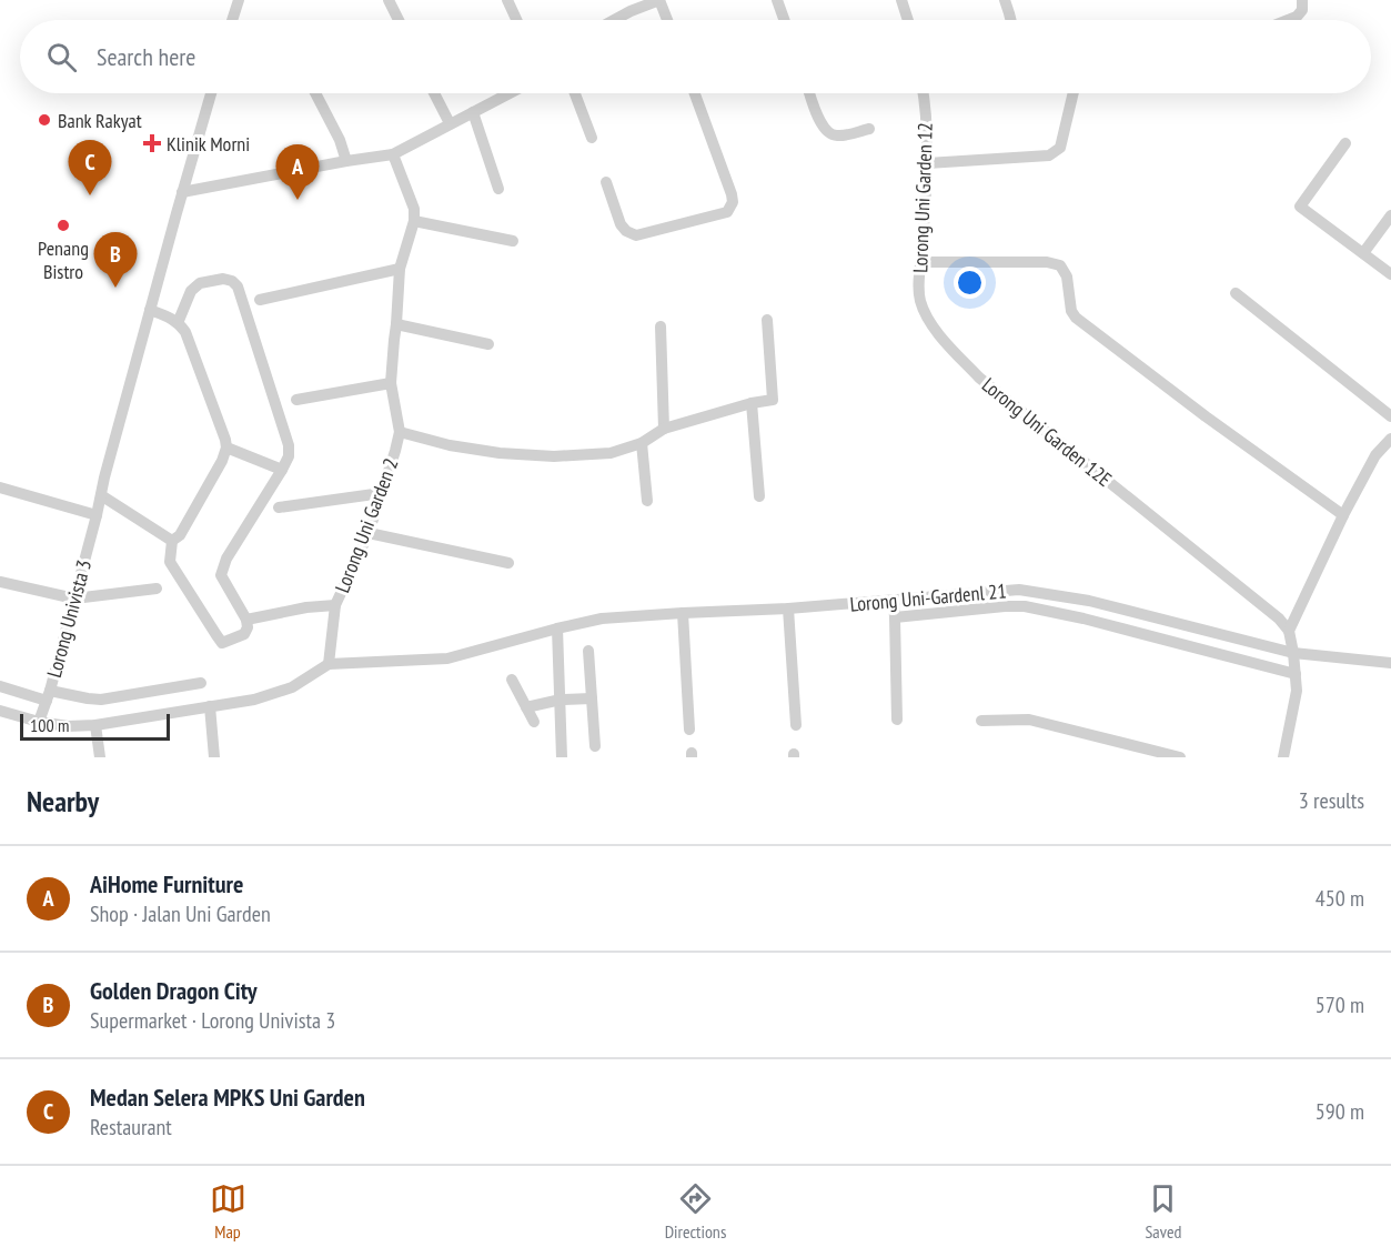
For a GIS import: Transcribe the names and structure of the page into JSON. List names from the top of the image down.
{
  "streets": {
    "street": [
      "Lorong Uni Garden 12",
      "Lorong Uni Garden 12E",
      "Lorong Uni Garden 2",
      "Lorong Uni-Gardenl 21",
      "Lorong Univista 3"
    ]
  },
  "crossings": [
    ["Lorong Uni Garden 12", "Lorong Uni Garden 12E"],
    ["Lorong Uni Garden 2", "Lorong Uni-Gardenl 21"]
  ],
  "places": {
    "other": ["Bank Rakyat", "Penang Bistro"],
    "health": ["Klinik Morni"]
  },
  "scale_bar": "100 m",
  "page": {
    "search": "Search here",
    "pins": ["C", "A", "B"],
    "scale": "100 m",
    "heading": ["Nearby", "3 results"],
    "list": [
      {
        "mark": "A",
        "name": "AiHome Furniture",
        "note": "Shop · Jalan Uni Garden",
        "value": "450 m"
      },
      {
        "mark": "B",
        "name": "Golden Dragon City",
        "note": "Supermarket · Lorong Univista 3",
        "value": "570 m"
      },
      {
        "mark": "C",
        "name": "Medan Selera MPKS Uni Garden",
        "note": "Restaurant",
        "value": "590 m"
      }
    ],
    "nav": ["Map", "Directions", "Saved"]
  }
}
